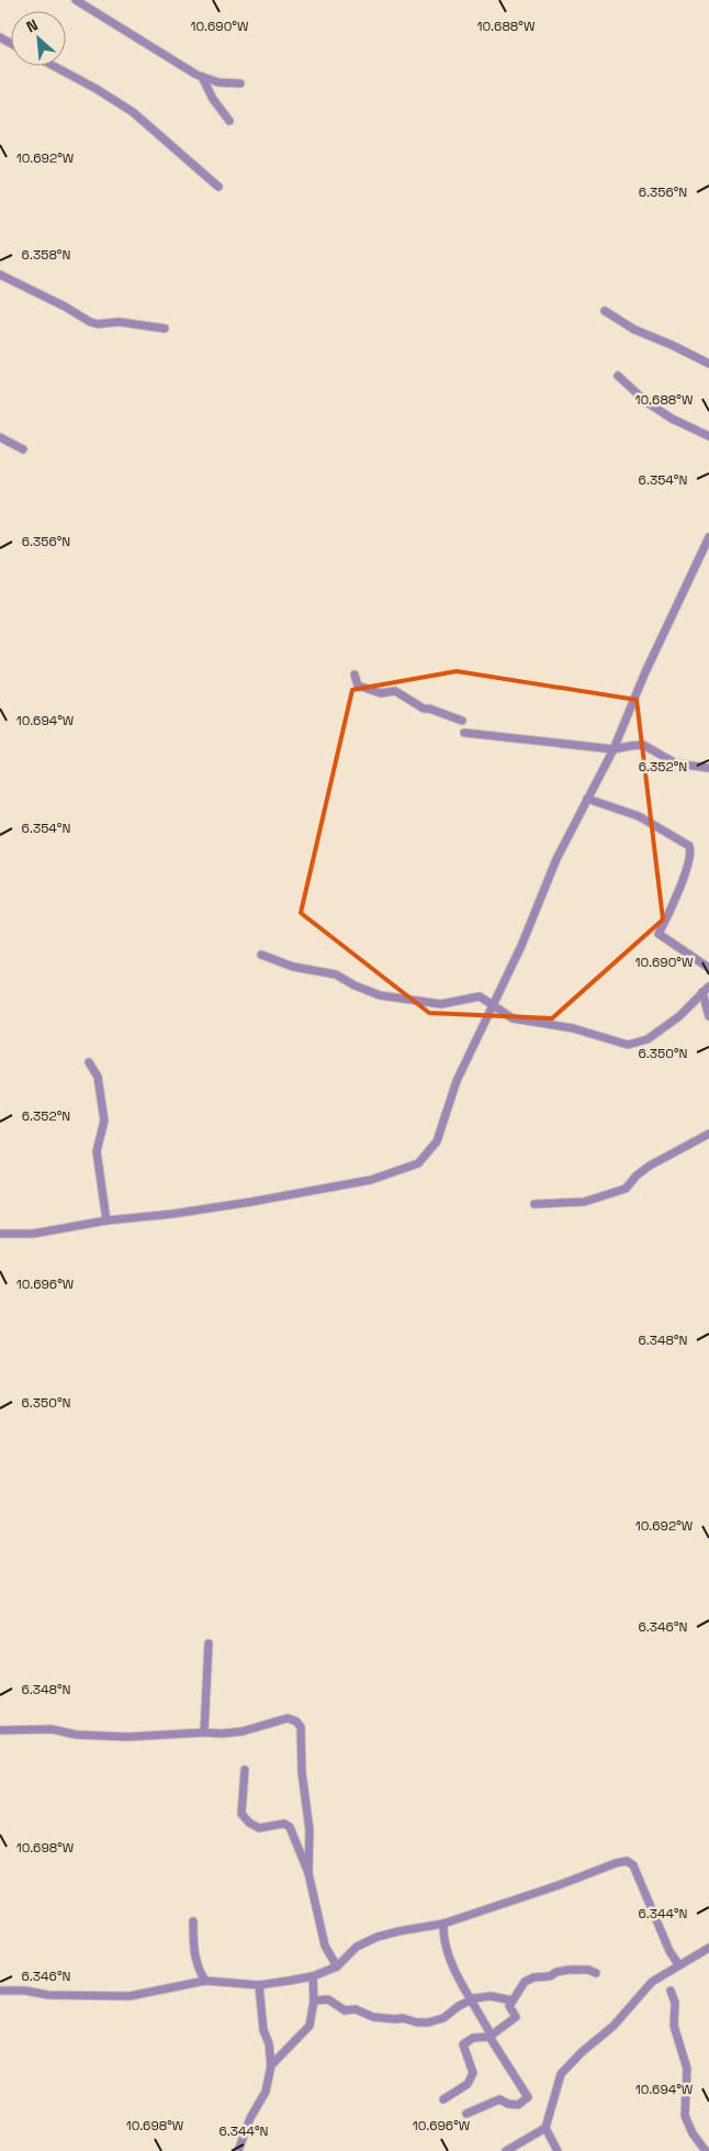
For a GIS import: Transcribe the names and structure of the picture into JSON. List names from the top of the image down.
{
  "north": "top left",
  "coordinates": [
    "10.690°W",
    "10.688°W",
    "10.692°W",
    "6.356°N",
    "6.358°N",
    "6.354°N",
    "10.694°W",
    "6.352°N",
    "6.350°N",
    "10.696°W",
    "6.348°N",
    "6.346°N",
    "10.698°W",
    "6.344°N"
  ]
}
